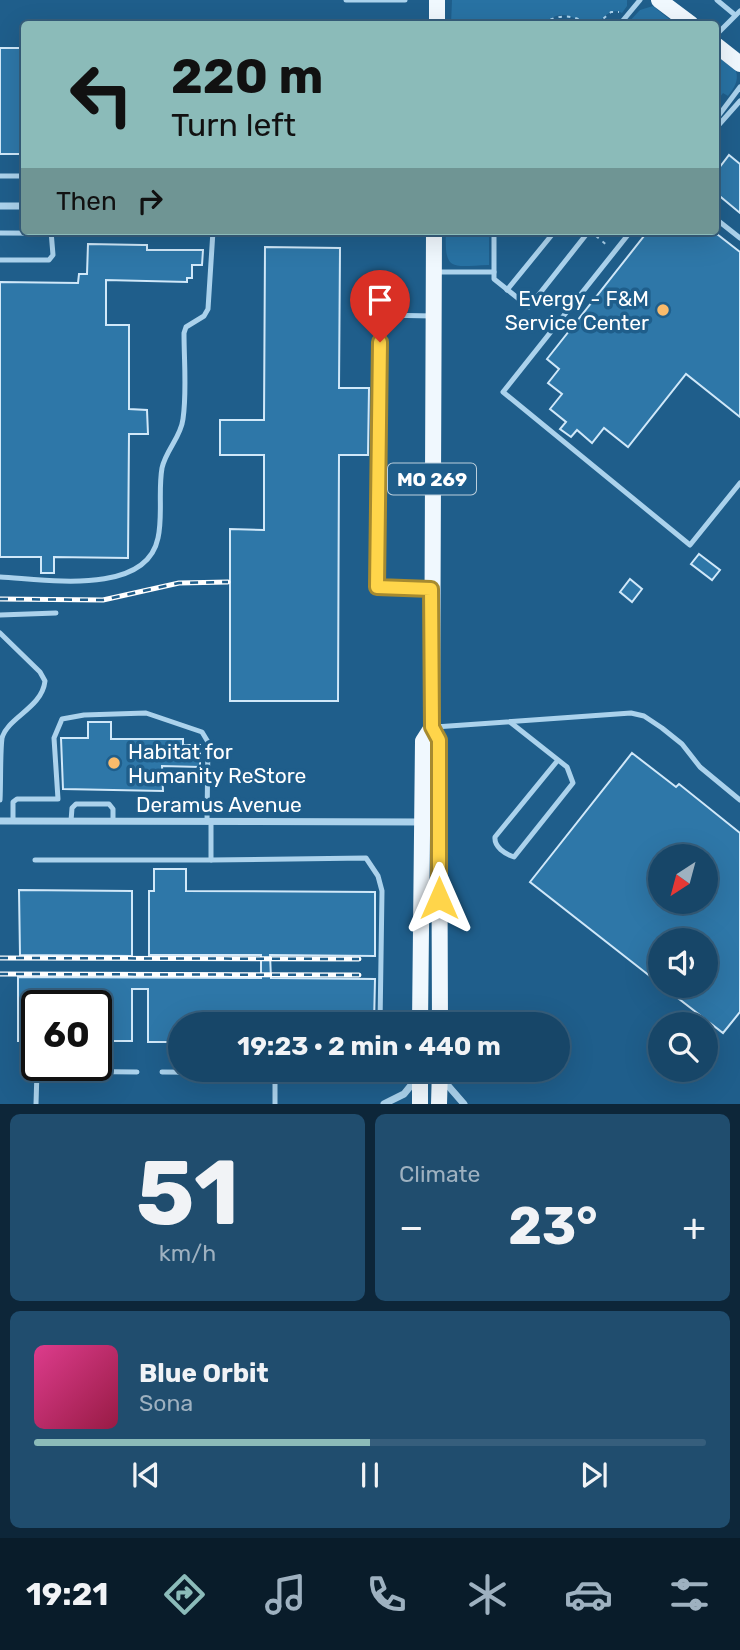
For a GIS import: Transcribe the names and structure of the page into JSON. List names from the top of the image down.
{
  "streets": {
    "main road": ["MO 269"],
    "street": ["Deramus Avenue"]
  },
  "crossings": [
    ["MO 269", "Deramus Avenue"]
  ],
  "places": ["Evergy - F&M Service Center", "Habitat for Humanity ReStore"],
  "north": "bottom left",
  "page": {
    "turn": ["220 m", "Turn left"],
    "then": "Then",
    "limit": "60",
    "trip": "19:23 · 2 min · 440 m",
    "tile": [
      ["51", "km/h"],
      "Climate"
    ],
    "heat": ["−", "23°", "+"],
    "song": ["Blue Orbit", "Sona"],
    "tabs": "19:21"
  }
}
